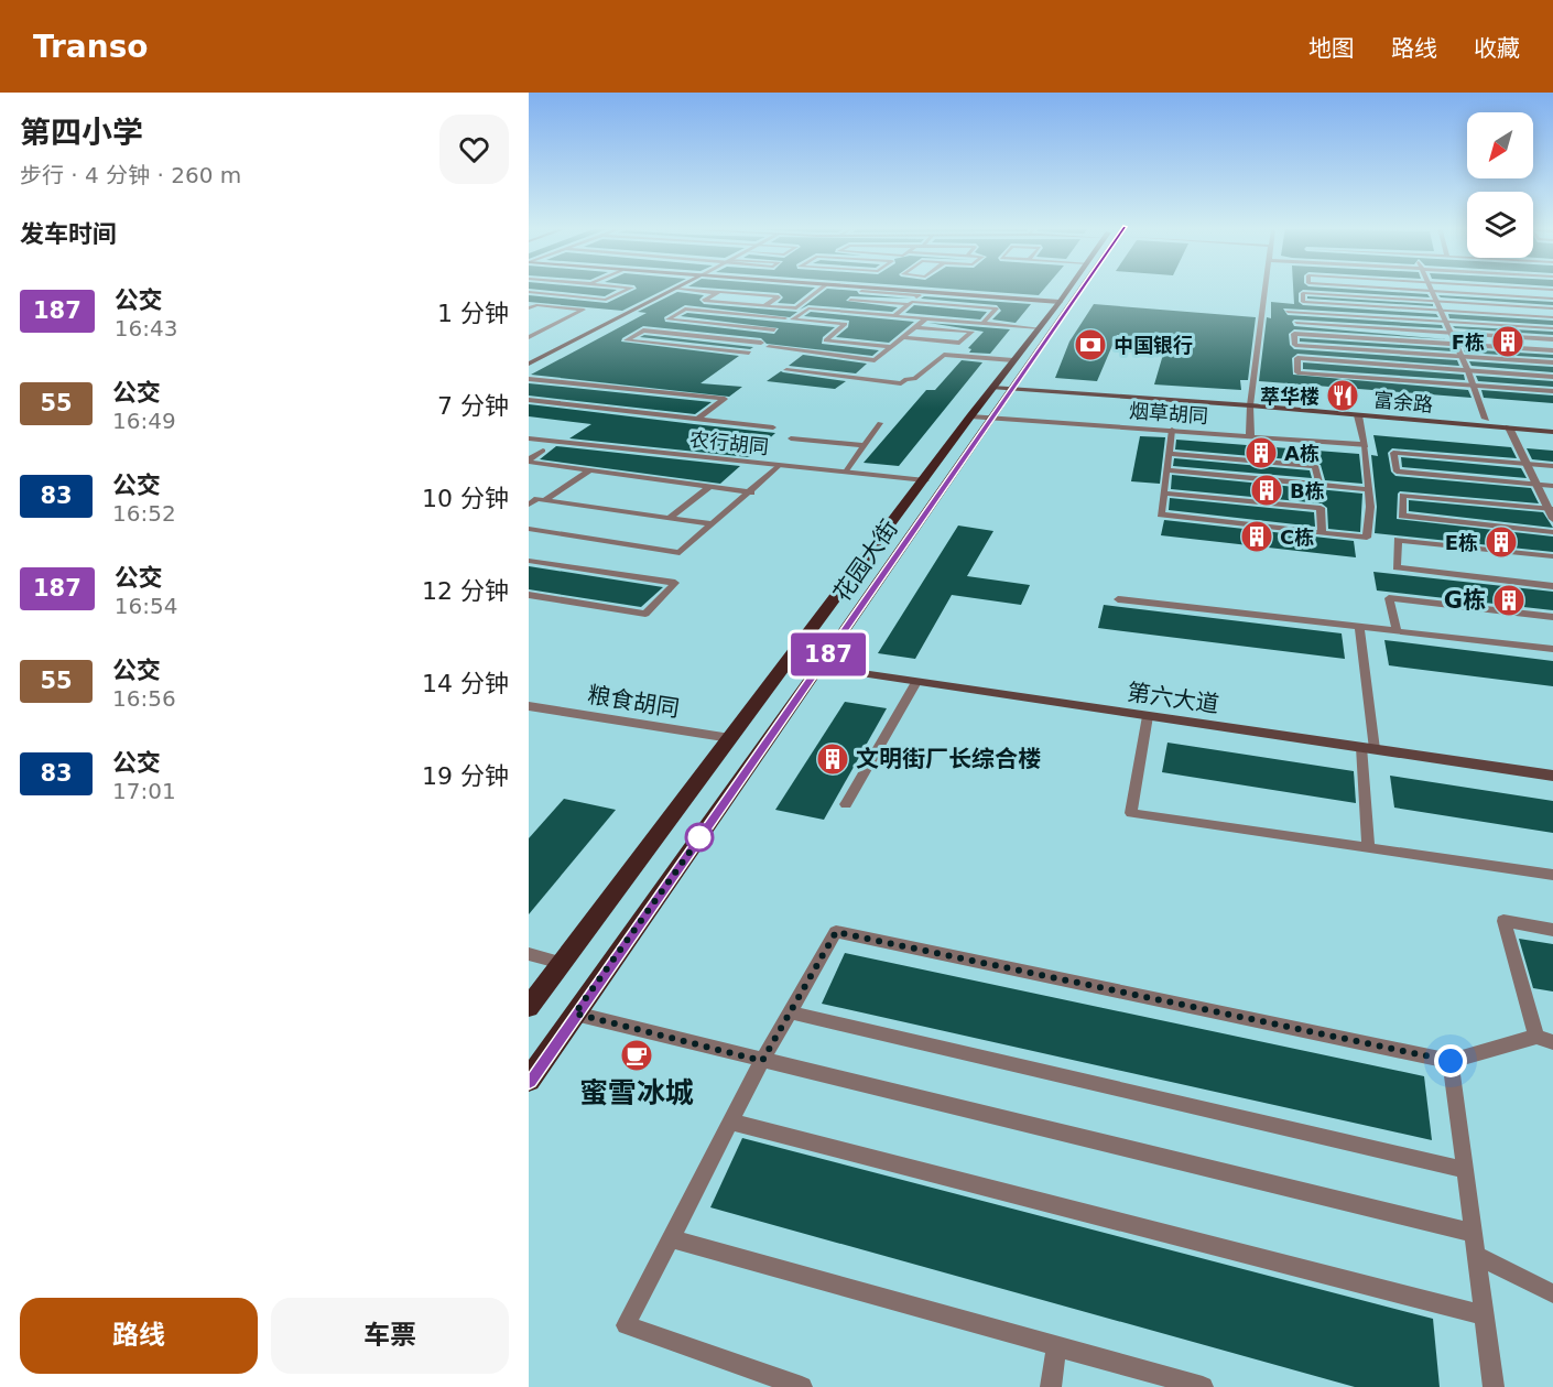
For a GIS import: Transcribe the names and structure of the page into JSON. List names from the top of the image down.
{
  "streets": {
    "main road": ["花园大街"],
    "street": [
      "富余路",
      "烟草胡同",
      "农行胡同",
      "第六大道",
      "粮食胡同"
    ]
  },
  "crossings": [
    ["富余路", "花园大街"],
    ["烟草胡同", "花园大街"],
    ["农行胡同", "花园大街"],
    ["花园大街", "第六大道"],
    ["花园大街", "粮食胡同"]
  ],
  "places": {
    "building": [
      "F栋",
      "A栋",
      "B栋",
      "C栋",
      "E栋",
      "G栋",
      "文明街厂长综合楼"
    ],
    "bank": ["中国银行"],
    "restaurant": ["萃华楼"],
    "cafe": ["蜜雪冰城"]
  },
  "lines": ["bus line 187"],
  "north": "bottom left",
  "page": {
    "header": "Transo",
    "nav": ["地图", "路线", "收藏"],
    "heading": [
      ["第四小学", "步行 · 4 分钟 · 260 m"],
      "发车时间"
    ],
    "on_map": "187",
    "list": [
      {
        "mark": "187",
        "name": "公交",
        "note": "16:43",
        "value": "1 分钟"
      },
      {
        "mark": "55",
        "name": "公交",
        "note": "16:49",
        "value": "7 分钟"
      },
      {
        "mark": "83",
        "name": "公交",
        "note": "16:52",
        "value": "10 分钟"
      },
      {
        "mark": "187",
        "name": "公交",
        "note": "16:54",
        "value": "12 分钟"
      },
      {
        "mark": "55",
        "name": "公交",
        "note": "16:56",
        "value": "14 分钟"
      },
      {
        "mark": "83",
        "name": "公交",
        "note": "17:01",
        "value": "19 分钟"
      }
    ],
    "buttons": ["路线", "车票"]
  }
}
